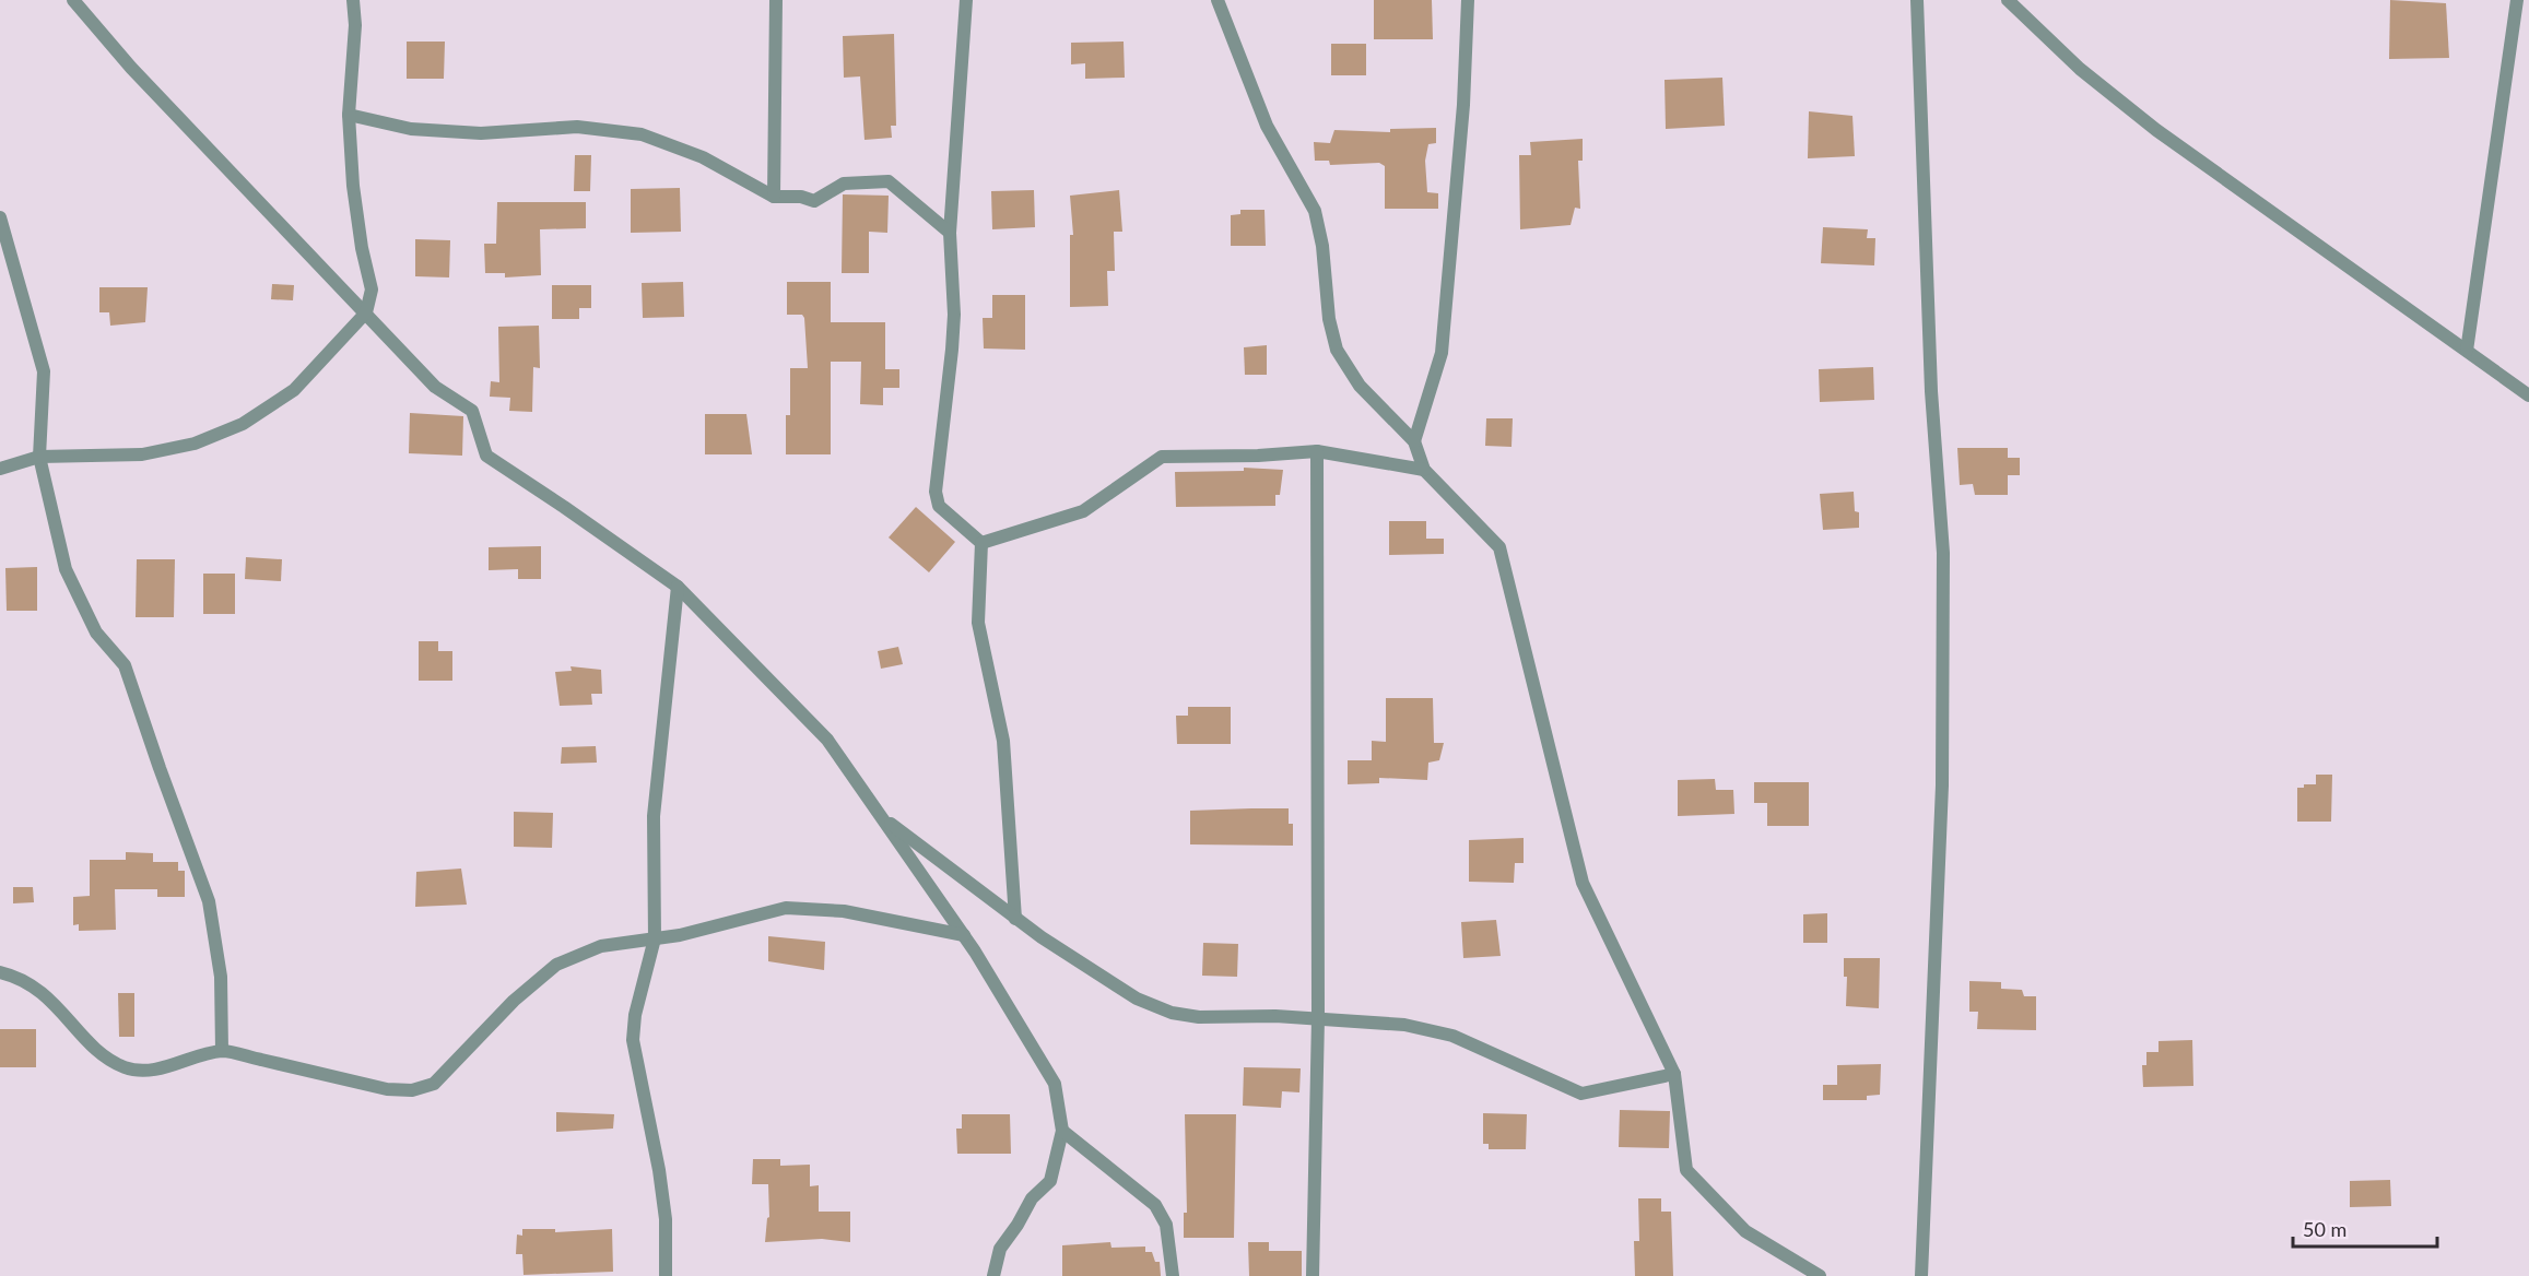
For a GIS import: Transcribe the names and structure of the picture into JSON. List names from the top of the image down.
{
  "scale_bar": "50 m"
}
